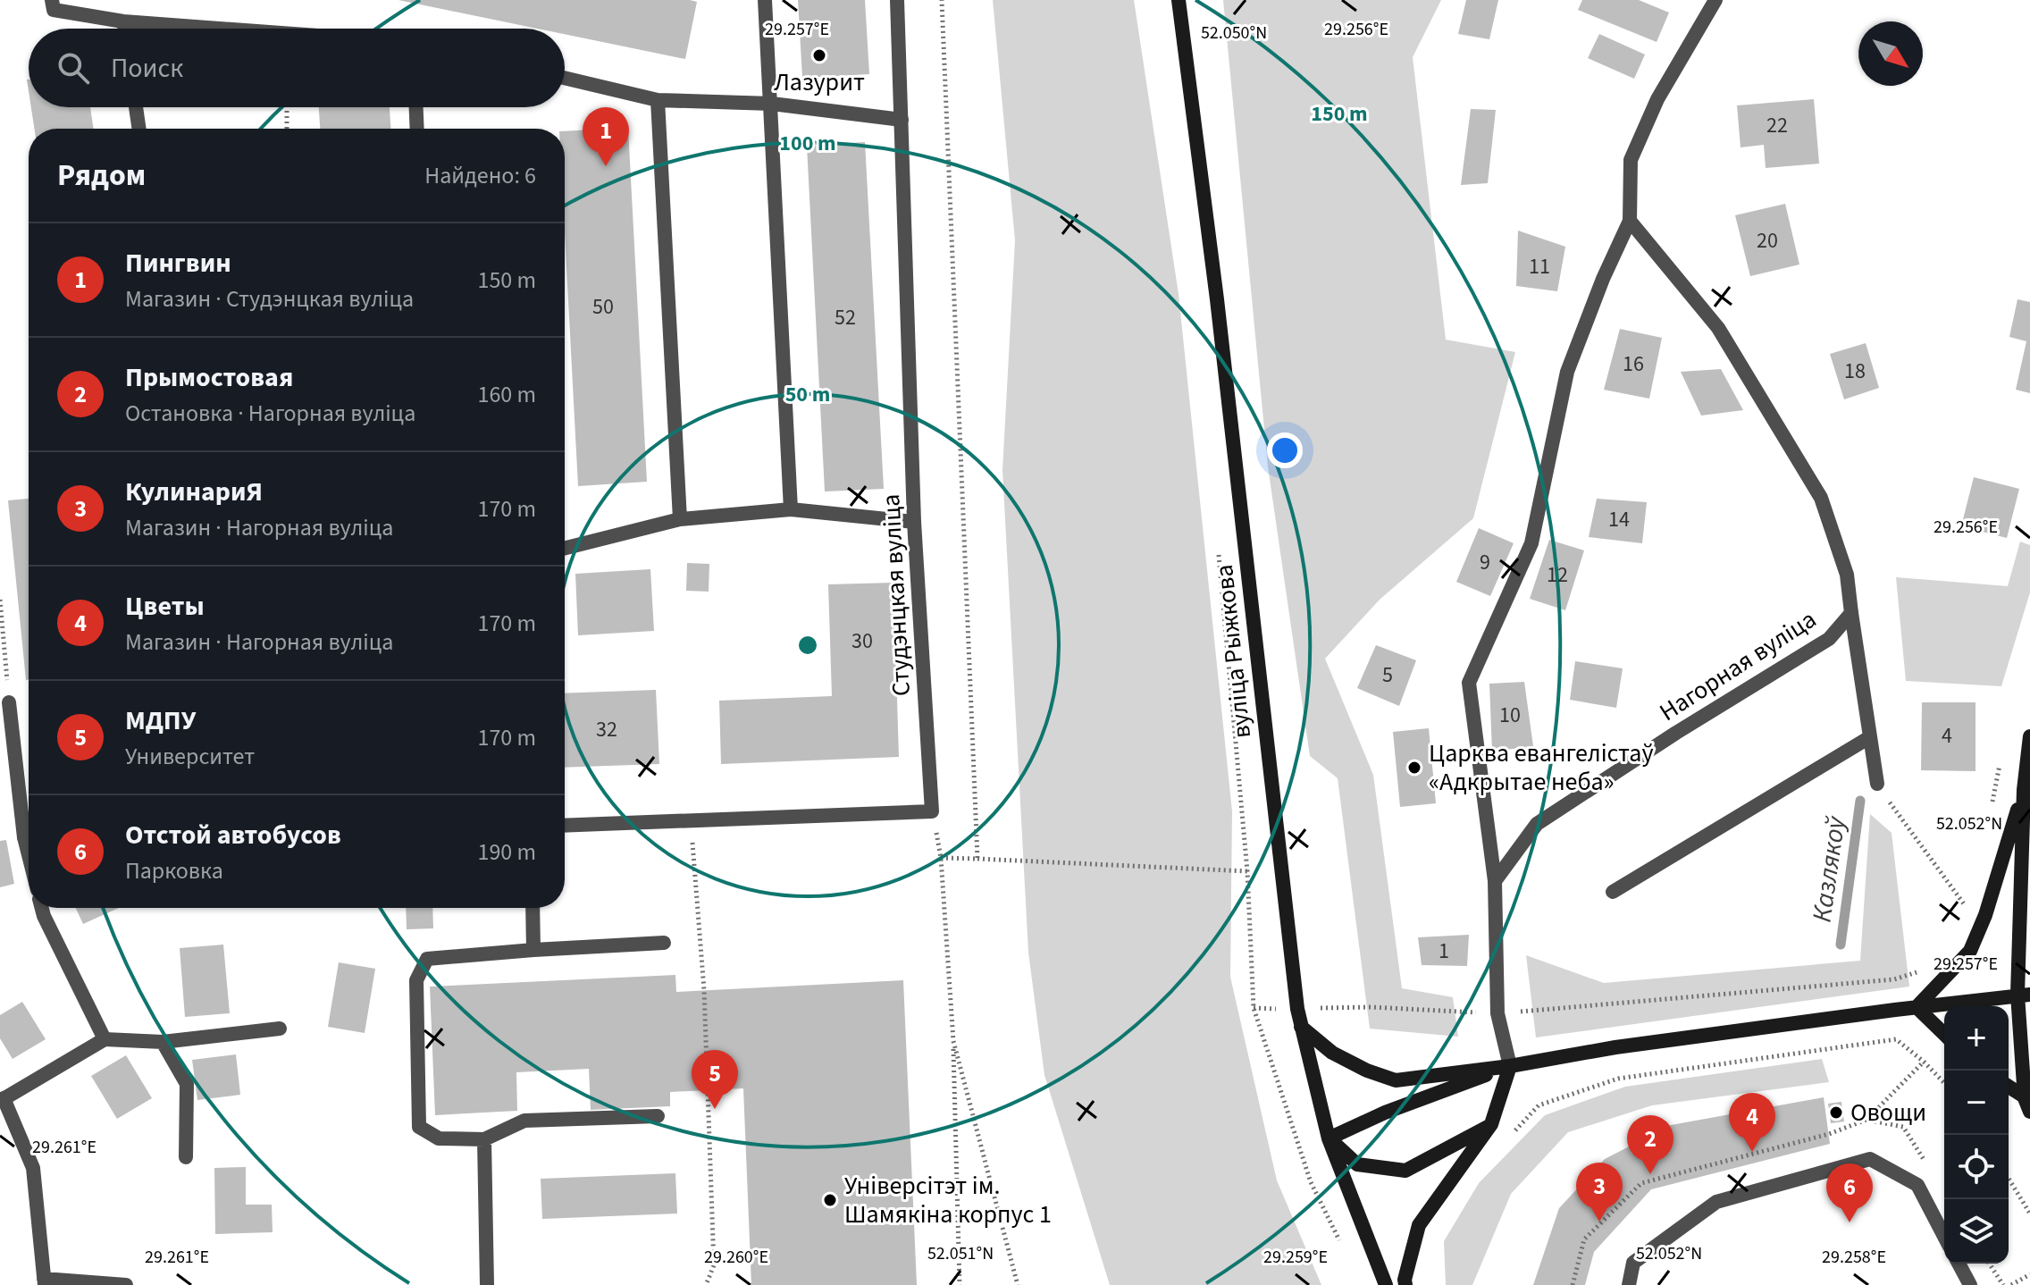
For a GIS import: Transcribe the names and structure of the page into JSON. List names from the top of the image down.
{
  "streets": {
    "main road": ["вуліца Рыжкова"],
    "street": ["Студэнцкая вуліца", "Нагорная вуліца"]
  },
  "water": ["Казлякоў"],
  "places": [
    "Лазурит",
    "Царква евангелістаў «Адкрытае неба»",
    "Овощи",
    "Універсітэт ім. Шамякіна корпус 1"
  ],
  "house_numbers": [
    "22",
    "20",
    "11",
    "50",
    "52",
    "16",
    "18",
    "14",
    "9",
    "12",
    "30",
    "5",
    "10",
    "32",
    "4",
    "1"
  ],
  "north": "bottom right",
  "page": {
    "search": "Поиск",
    "pins": [
      "1",
      "5",
      "4",
      "2",
      "3",
      "6"
    ],
    "heading": ["Рядом", "Найдено: 6"],
    "list": [
      {
        "mark": "1",
        "name": "Пингвин",
        "note": "Магазин · Студэнцкая вуліца",
        "value": "150 m"
      },
      {
        "mark": "2",
        "name": "Прымостовая",
        "note": "Остановка · Нагорная вуліца",
        "value": "160 m"
      },
      {
        "mark": "3",
        "name": "КулинариЯ",
        "note": "Магазин · Нагорная вуліца",
        "value": "170 m"
      },
      {
        "mark": "4",
        "name": "Цветы",
        "note": "Магазин · Нагорная вуліца",
        "value": "170 m"
      },
      {
        "mark": "5",
        "name": "МДПУ",
        "note": "Университет",
        "value": "170 m"
      },
      {
        "mark": "6",
        "name": "Отстой автобусов",
        "note": "Парковка",
        "value": "190 m"
      }
    ],
    "map_buttons": ["+", "−"]
  },
  "coordinates": [
    "29.257°E",
    "29.256°E",
    "52.050°N",
    "52.052°N",
    "29.261°E",
    "52.051°N",
    "29.260°E",
    "29.259°E",
    "29.258°E"
  ],
  "rings": ["150 m", "100 m", "50 m"]
}
